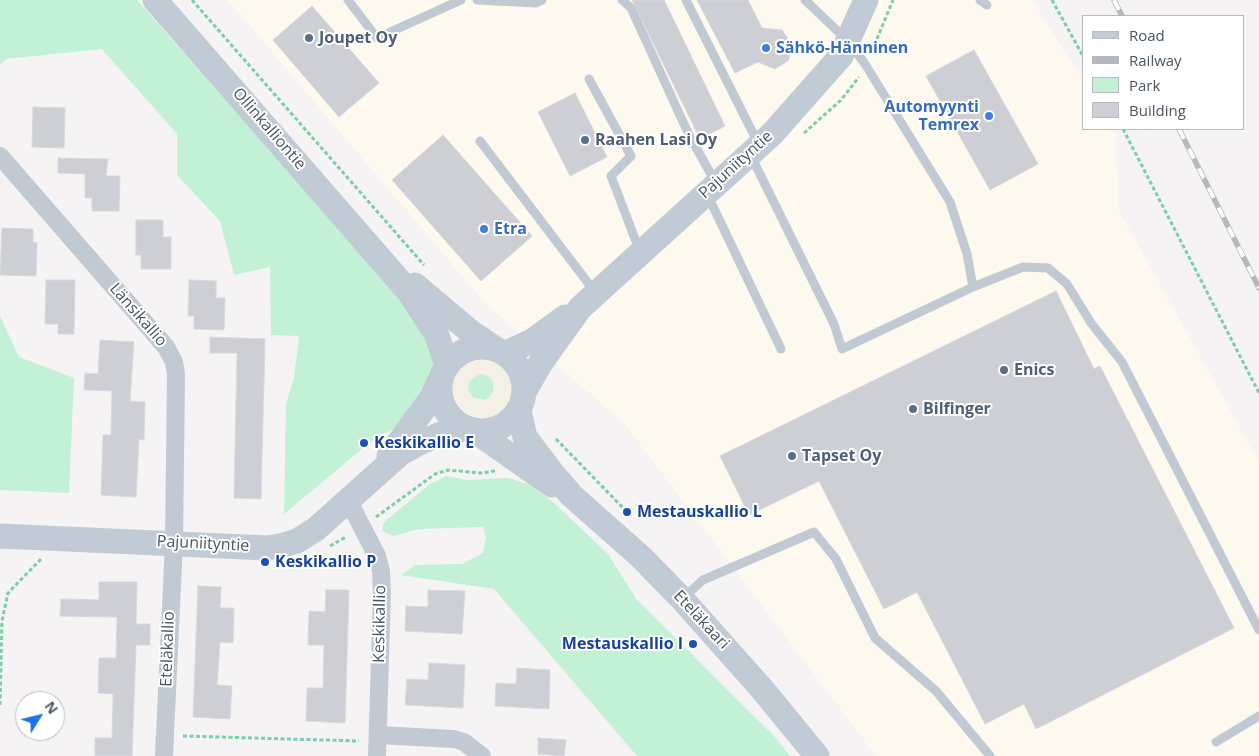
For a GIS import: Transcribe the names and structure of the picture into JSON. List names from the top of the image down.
{
  "streets": {
    "street": [
      "Ollinkalliontie",
      "Pajuniityntie",
      "Länsikallio",
      "Eteläkaari",
      "Keskikallio",
      "Eteläkallio"
    ]
  },
  "crossings": [
    ["Ollinkalliontie", "Pajuniityntie"],
    ["Ollinkalliontie", "Eteläkaari"],
    ["Pajuniityntie", "Länsikallio"],
    ["Pajuniityntie", "Eteläkaari"],
    ["Pajuniityntie", "Keskikallio"],
    ["Pajuniityntie", "Eteläkallio"],
    ["Länsikallio", "Eteläkallio"]
  ],
  "places": [
    "Joupet Oy",
    "Sähkö-Hänninen",
    "Automyynti Temrex",
    "Raahen Lasi Oy",
    "Etra",
    "Enics",
    "Bilfinger",
    "Keskikallio E",
    "Tapset Oy",
    "Mestauskallio L",
    "Keskikallio P",
    "Mestauskallio I"
  ],
  "legend": [
    "Road",
    "Railway",
    "Park",
    "Building"
  ],
  "north": "top right"
}
